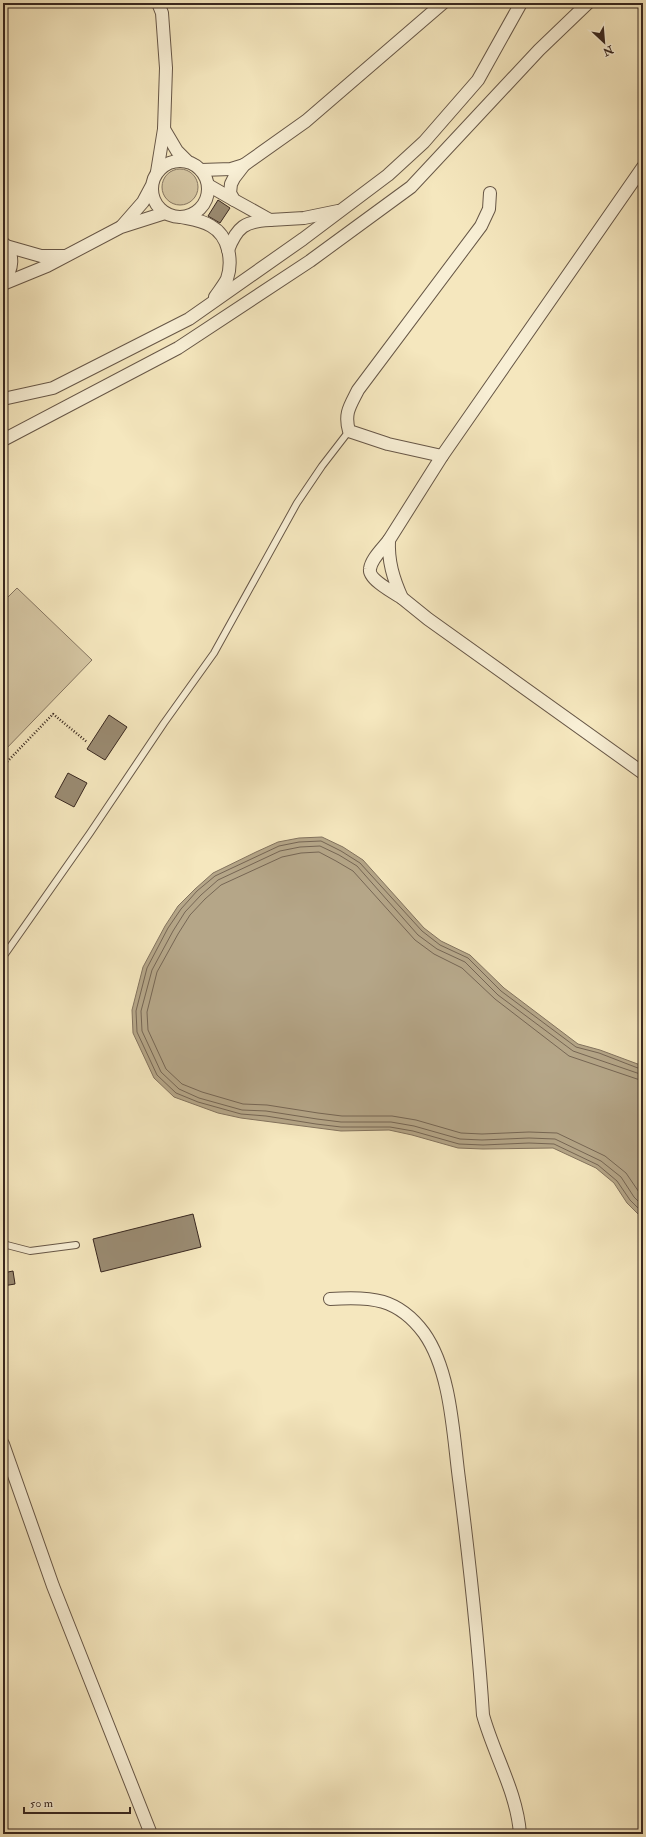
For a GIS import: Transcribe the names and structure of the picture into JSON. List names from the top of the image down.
{
  "scale_bar": "50 m",
  "north": "bottom right"
}
